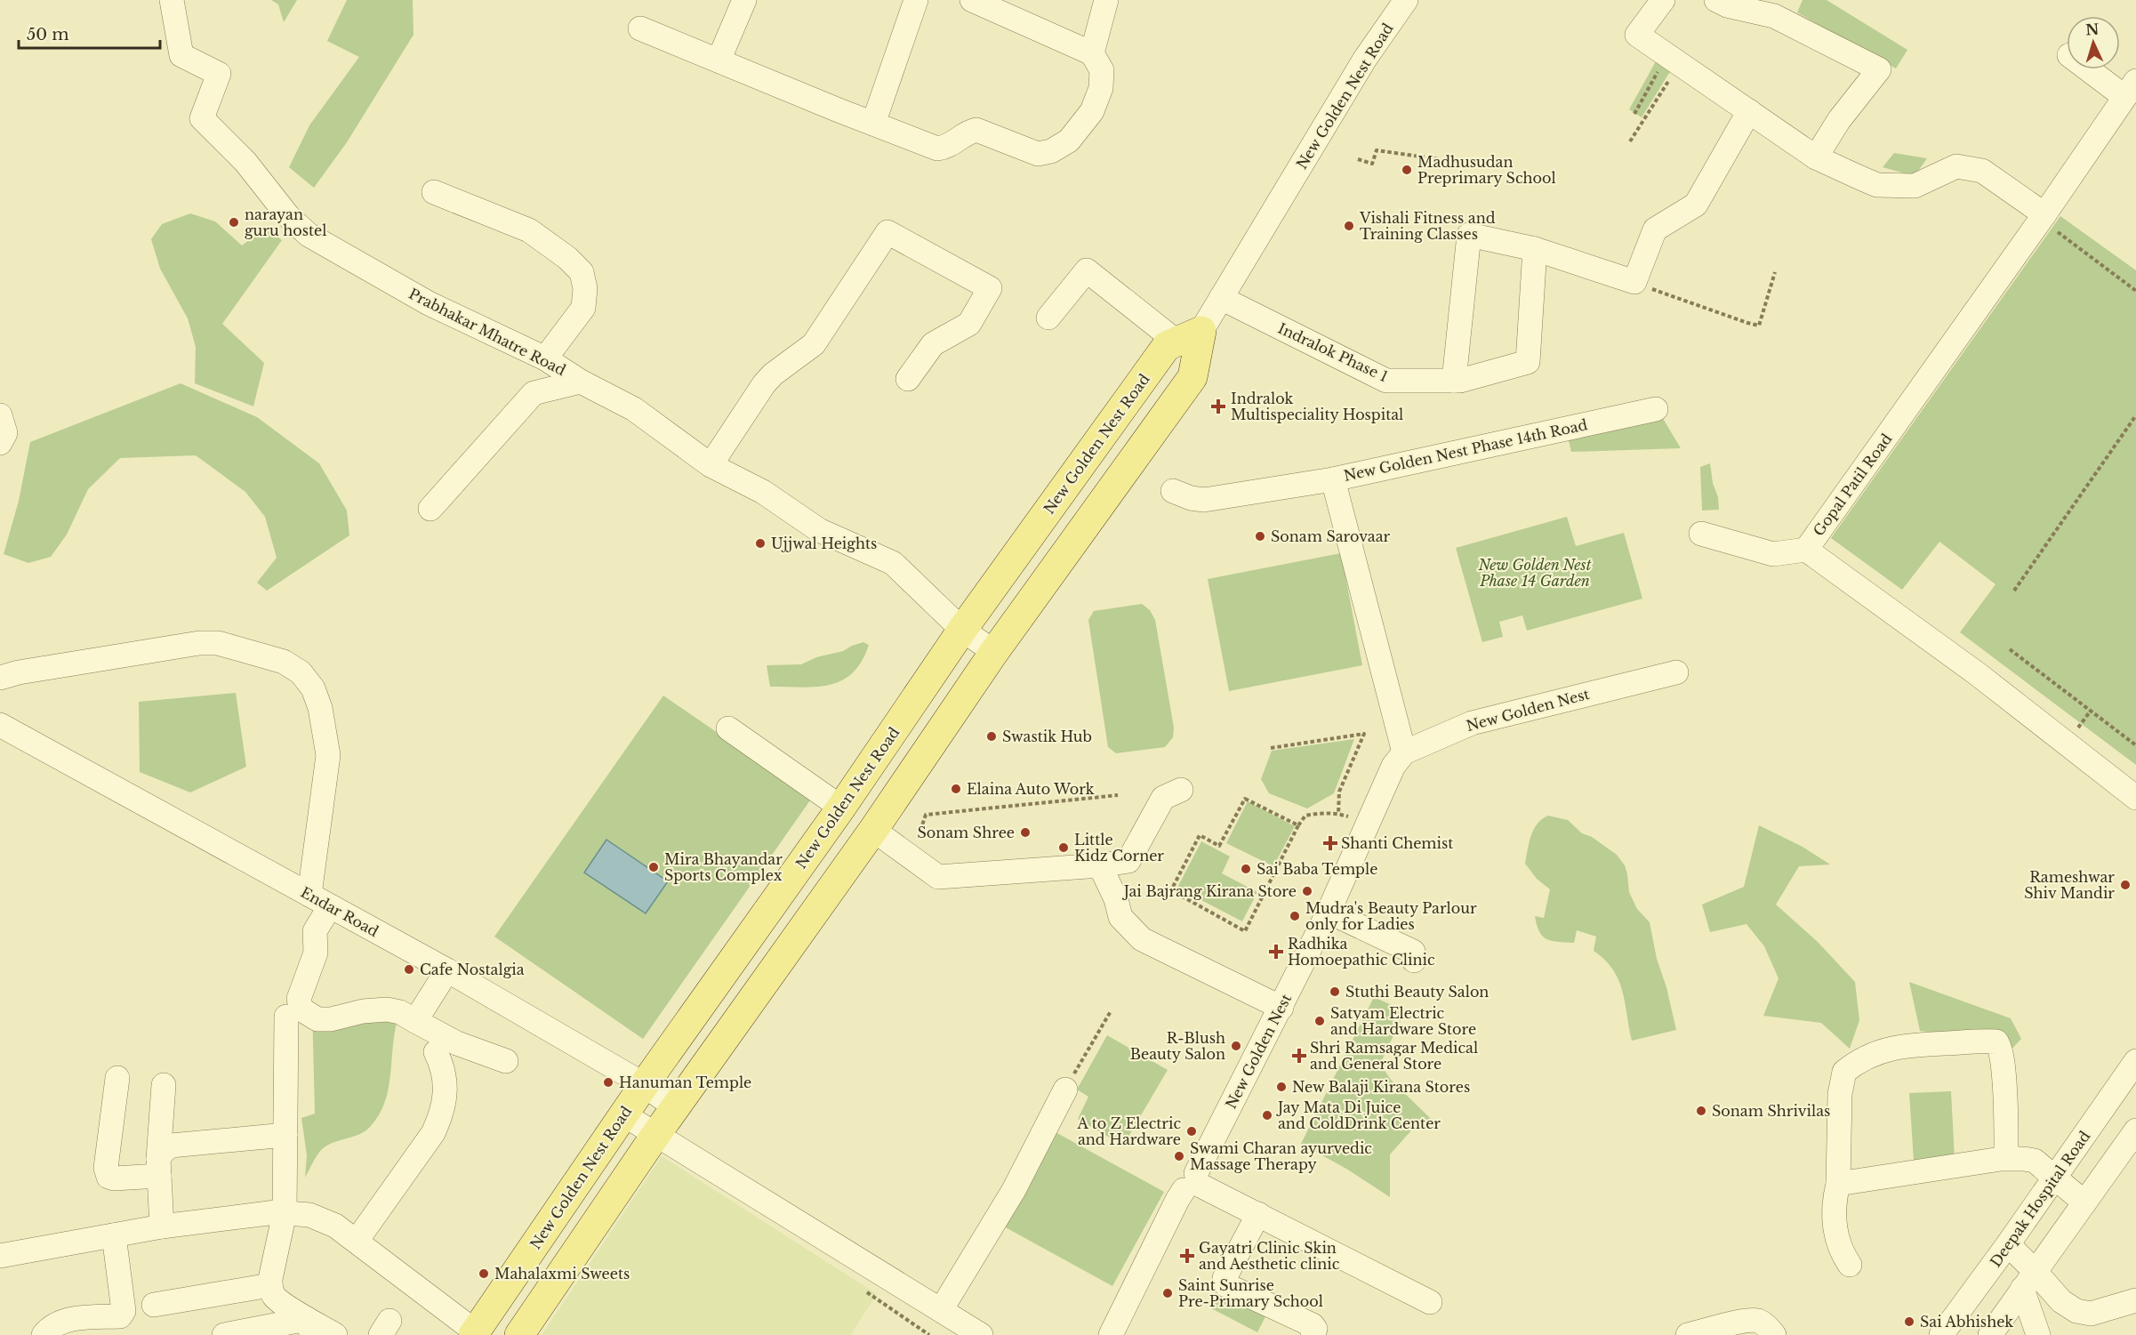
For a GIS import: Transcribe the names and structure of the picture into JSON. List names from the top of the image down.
{
  "streets": {
    "main road": ["New Golden Nest Road"],
    "street": [
      "Prabhakar Mhatre Road",
      "Indralok Phase 1",
      "New Golden Nest Phase 14th Road",
      "Gopal Patil Road",
      "New Golden Nest",
      "Endar Road",
      "Deepak Hospital Road"
    ]
  },
  "crossings": [
    ["New Golden Nest Road", "Prabhakar Mhatre Road"],
    ["New Golden Nest Road", "Indralok Phase 1"],
    ["New Golden Nest Road", "Endar Road"],
    ["New Golden Nest Phase 14th Road", "New Golden Nest"]
  ],
  "parks": ["New Golden Nest Phase 14 Garden"],
  "places": {
    "other": [
      "Madhusudan Preprimary School",
      "narayan guru hostel",
      "Vishali Fitness and Training Classes",
      "Sonam Sarovaar",
      "Ujjwal Heights",
      "Swastik Hub",
      "Elaina Auto Work",
      "Sonam Shree",
      "Little Kidz Corner",
      "Mira Bhayandar Sports Complex",
      "Sai Baba Temple",
      "Rameshwar Shiv Mandir",
      "Jai Bajrang Kirana Store",
      "Mudra's Beauty Parlour only for Ladies",
      "Cafe Nostalgia",
      "Stuthi Beauty Salon",
      "Satyam Electric and Hardware Store",
      "R-Blush Beauty Salon",
      "Hanuman Temple",
      "New Balaji Kirana Stores",
      "Sonam Shrivilas",
      "Jay Mata Di Juice and ColdDrink Center",
      "A to Z Electric and Hardware",
      "Swami Charan ayurvedic Massage Therapy",
      "Mahalaxmi Sweets",
      "Saint Sunrise Pre-Primary School",
      "Sai Abhishek"
    ],
    "health": [
      "Indralok Multispeciality Hospital",
      "Shanti Chemist",
      "Radhika Homoepathic Clinic",
      "Shri Ramsagar Medical and General Store",
      "Gayatri Clinic Skin and Aesthetic clinic"
    ]
  },
  "scale_bar": "50 m",
  "north": "top"
}
